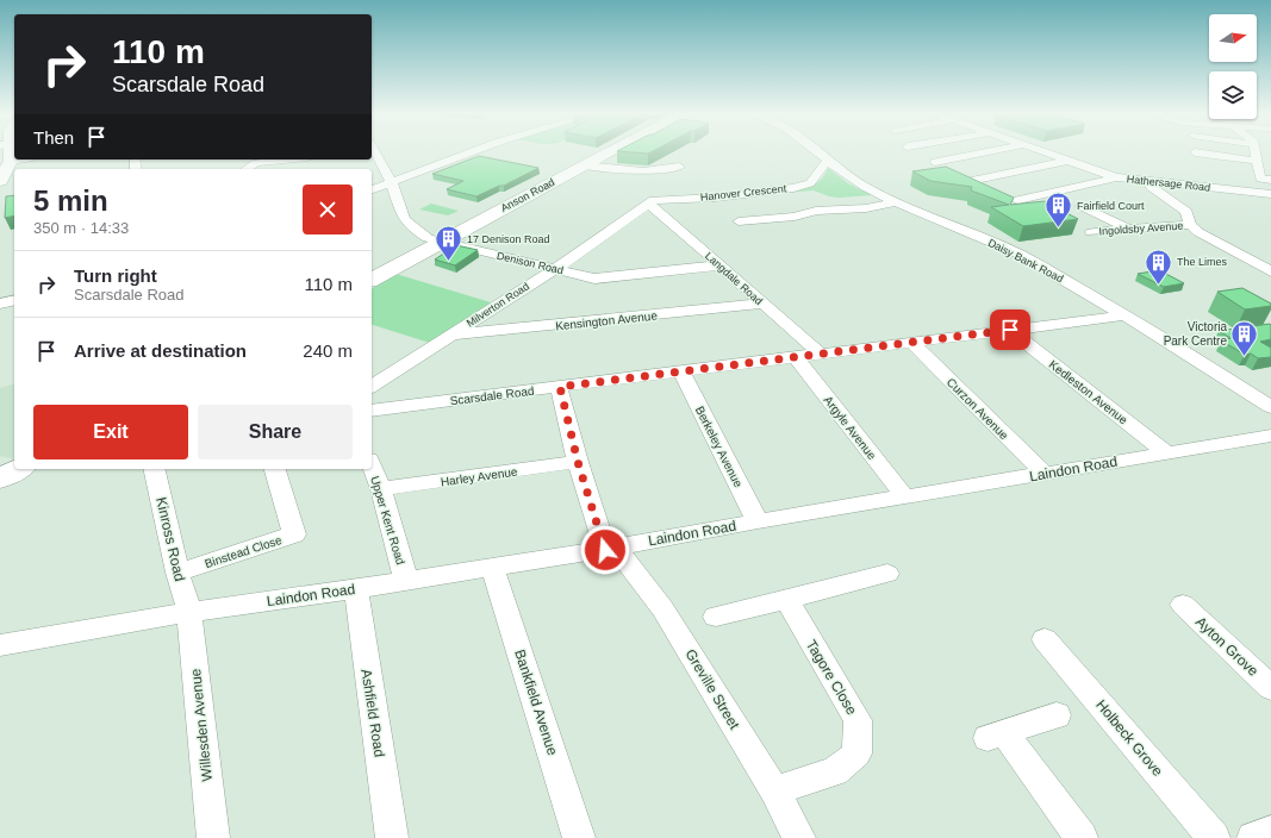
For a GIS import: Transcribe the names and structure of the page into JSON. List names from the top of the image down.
{
  "streets": {
    "highway": ["Anson Road"],
    "street": [
      "Hathersage Road",
      "Hanover Crescent",
      "Ingoldsby Avenue",
      "Daisy Bank Road",
      "Denison Road",
      "Langdale Road",
      "Milverton Road",
      "Kensington Avenue",
      "Kedleston Avenue",
      "Scarsdale Road",
      "Curzon Avenue",
      "Argyle Avenue",
      "Berkeley Avenue",
      "Laindon Road",
      "Harley Avenue",
      "Upper Kent Road",
      "Kinross Road",
      "Binstead Close",
      "Ayton Grove",
      "Tagore Close",
      "Greville Street",
      "Bankfield Avenue",
      "Ashfield Road",
      "Willesden Avenue",
      "Holbeck Grove"
    ]
  },
  "crossings": [
    ["Hathersage Road", "Ingoldsby Avenue"],
    ["Hanover Crescent", "Daisy Bank Road"],
    ["Hanover Crescent", "Langdale Road"],
    ["Hanover Crescent", "Milverton Road"],
    ["Anson Road", "Denison Road"],
    ["Daisy Bank Road", "Scarsdale Road"],
    ["Denison Road", "Langdale Road"],
    ["Denison Road", "Milverton Road"],
    ["Langdale Road", "Milverton Road"],
    ["Langdale Road", "Kensington Avenue"],
    ["Langdale Road", "Scarsdale Road"],
    ["Milverton Road", "Kensington Avenue"],
    ["Kedleston Avenue", "Scarsdale Road"],
    ["Kedleston Avenue", "Laindon Road"],
    ["Scarsdale Road", "Curzon Avenue"],
    ["Scarsdale Road", "Argyle Avenue"],
    ["Scarsdale Road", "Berkeley Avenue"],
    ["Curzon Avenue", "Laindon Road"],
    ["Argyle Avenue", "Laindon Road"],
    ["Berkeley Avenue", "Laindon Road"],
    ["Laindon Road", "Upper Kent Road"],
    ["Laindon Road", "Kinross Road"],
    ["Laindon Road", "Greville Street"],
    ["Laindon Road", "Bankfield Avenue"],
    ["Laindon Road", "Ashfield Road"],
    ["Laindon Road", "Willesden Avenue"],
    ["Harley Avenue", "Upper Kent Road"],
    ["Kinross Road", "Binstead Close"],
    ["Kinross Road", "Willesden Avenue"],
    ["Tagore Close", "Greville Street"]
  ],
  "places": {
    "building": [
      "Fairfield Court",
      "17 Denison Road",
      "The Limes",
      "Victoria Park Centre"
    ]
  },
  "north": "right",
  "page": {
    "turn": ["110 m", "Scarsdale Road"],
    "then": "Then",
    "heading": ["5 min", "350 m · 14:33"],
    "list": [
      {
        "name": "Turn right",
        "note": "Scarsdale Road",
        "value": "110 m"
      },
      {
        "name": "Arrive at destination",
        "value": "240 m"
      }
    ],
    "buttons": ["Exit", "Share"]
  }
}
